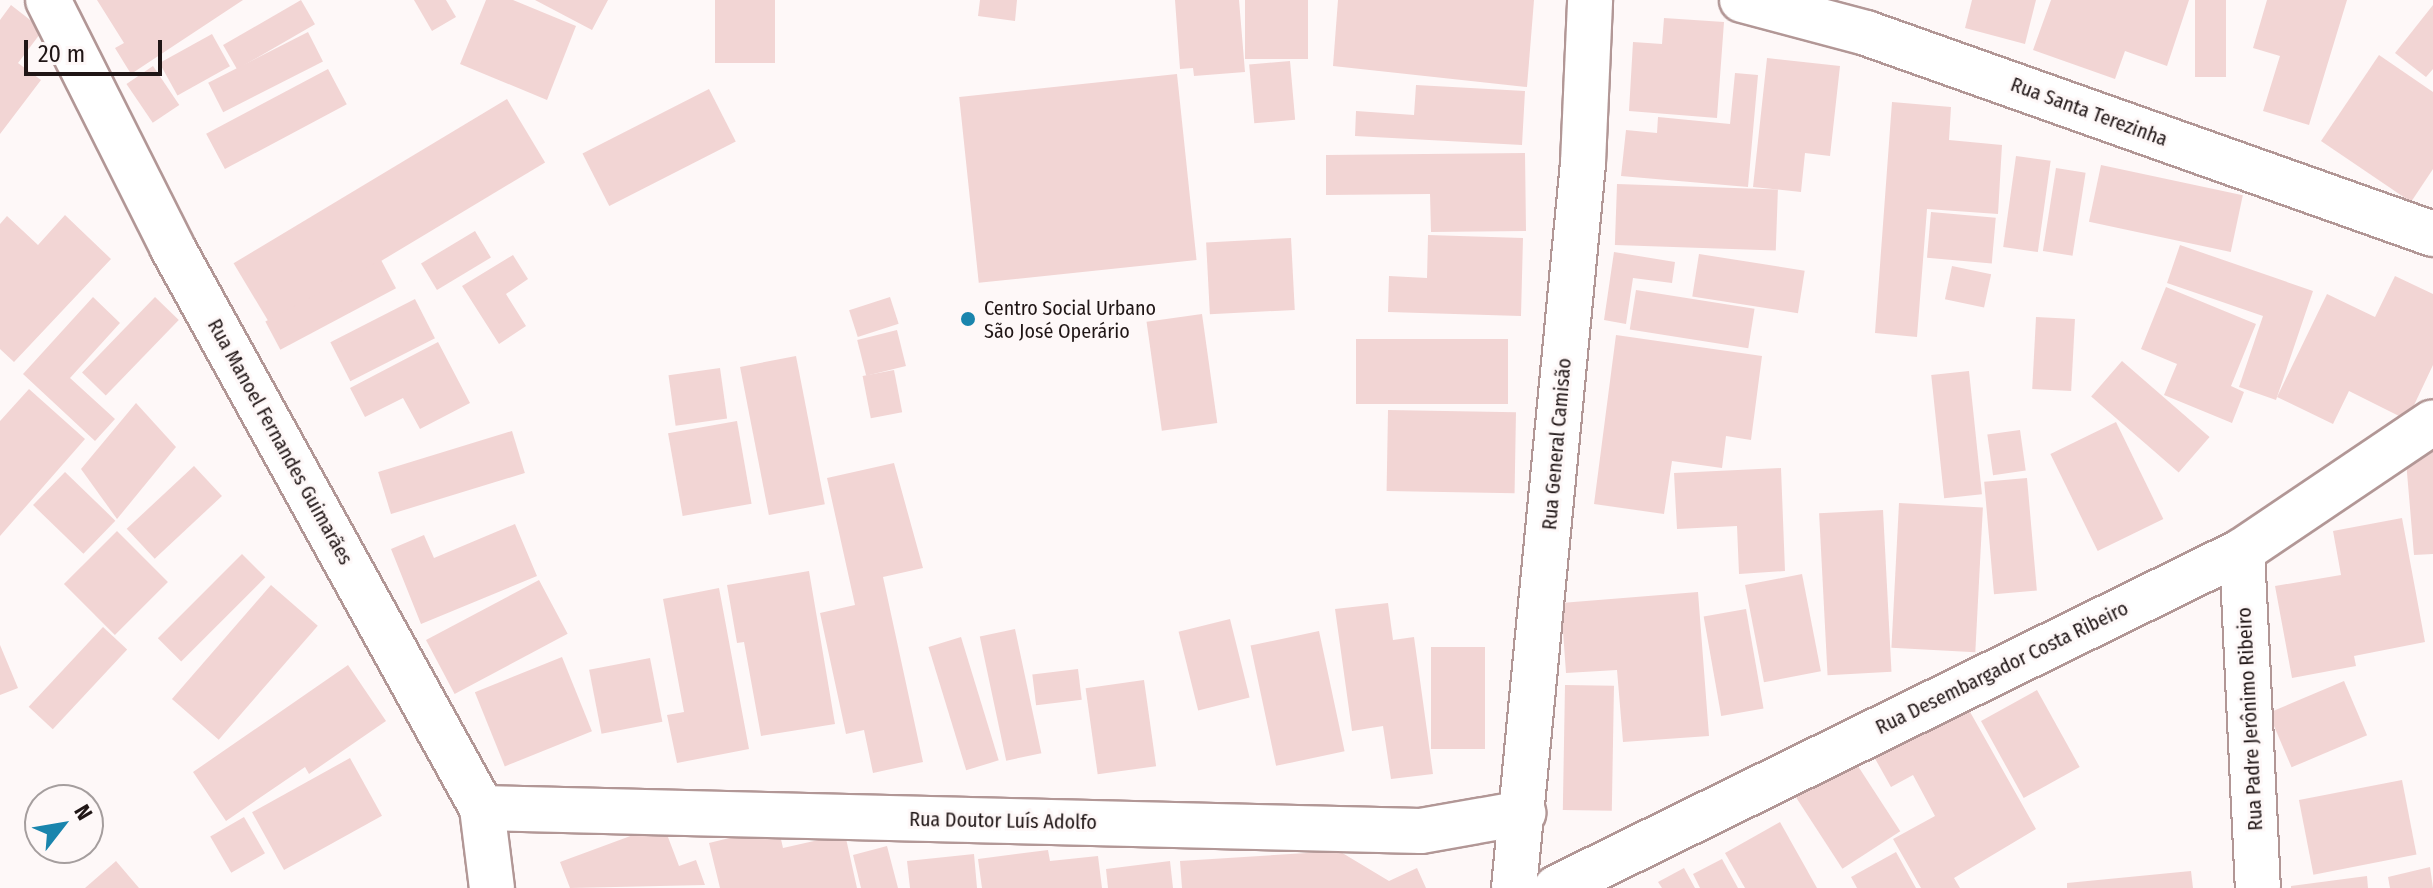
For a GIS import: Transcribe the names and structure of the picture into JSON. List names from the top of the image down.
{
  "streets": {
    "street": [
      "Rua Santa Terezinha",
      "Rua Manoel Fernandes Guimarães",
      "Rua General Camisão",
      "Rua Desembargador Costa Ribeiro",
      "Rua Padre Jerônimo Ribeiro",
      "Rua Doutor Luís Adolfo"
    ]
  },
  "crossings": [
    ["Rua Manoel Fernandes Guimarães", "Rua Doutor Luís Adolfo"],
    ["Rua General Camisão", "Rua Doutor Luís Adolfo"],
    ["Rua Desembargador Costa Ribeiro", "Rua Padre Jerônimo Ribeiro"]
  ],
  "places": ["Centro Social Urbano São José Operário"],
  "scale_bar": "20 m",
  "north": "top right"
}
